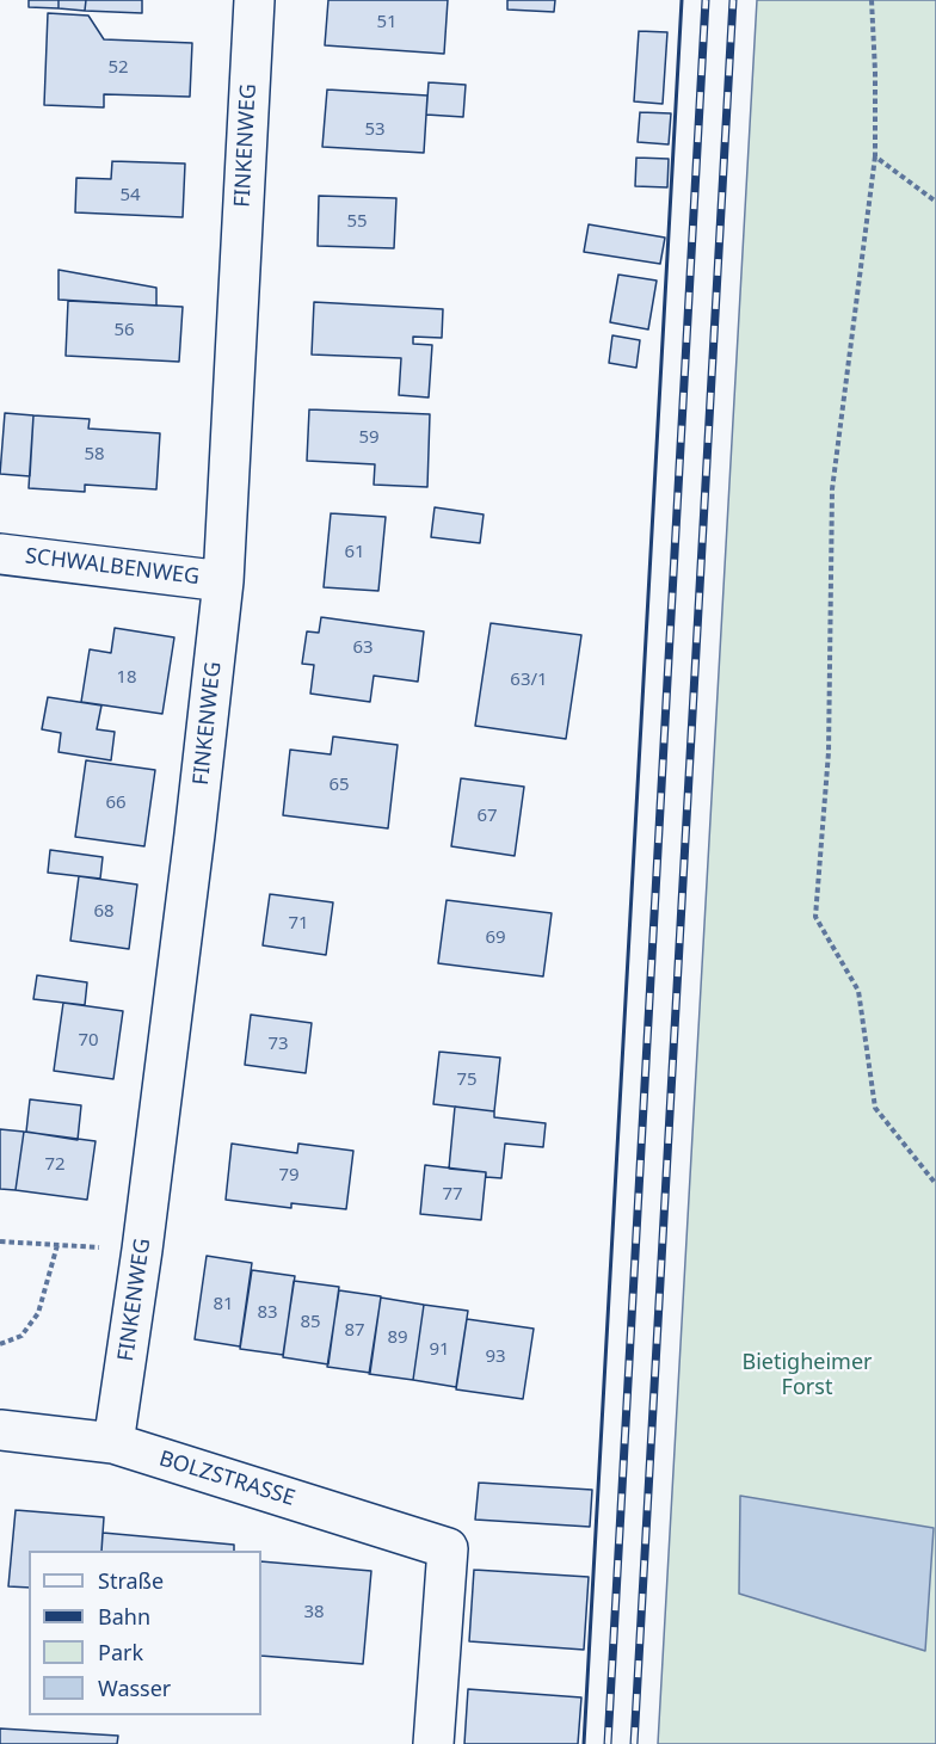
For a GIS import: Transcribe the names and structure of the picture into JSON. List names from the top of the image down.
{
  "streets": {
    "street": ["FINKENWEG", "SCHWALBENWEG", "BOLZSTRASSE"]
  },
  "crossings": [
    ["FINKENWEG", "SCHWALBENWEG"],
    ["FINKENWEG", "BOLZSTRASSE"]
  ],
  "parks": ["Bietigheimer Forst"],
  "house_numbers": [
    "51",
    "52",
    "53",
    "54",
    "55",
    "56",
    "59",
    "58",
    "61",
    "63",
    "18",
    "63/1",
    "65",
    "66",
    "67",
    "68",
    "71",
    "69",
    "70",
    "73",
    "75",
    "72",
    "79",
    "77",
    "81",
    "83",
    "85",
    "87",
    "89",
    "91",
    "93",
    "38"
  ],
  "legend": [
    "Straße",
    "Bahn",
    "Park",
    "Wasser"
  ]
}
